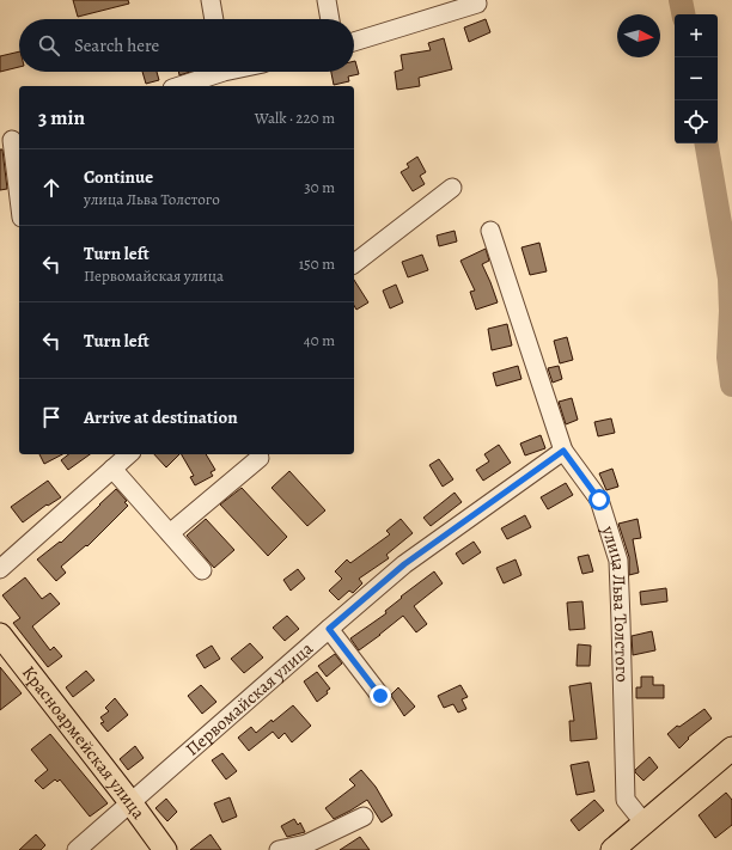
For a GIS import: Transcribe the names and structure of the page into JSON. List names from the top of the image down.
{
  "streets": {
    "main road": ["Красноармейская улица"],
    "street": ["улица Льва Толстого", "Первомайская улица"]
  },
  "crossings": [
    ["улица Льва Толстого", "Первомайская улица"],
    ["Первомайская улица", "Красноармейская улица"]
  ],
  "north": "right",
  "page": {
    "map_buttons": ["+", "−"],
    "search": "Search here",
    "heading": ["3 min", "Walk · 220 m"],
    "list": [
      ["Continue", "улица Льва Толстого", "30 m"],
      ["Turn left", "Первомайская улица", "150 m"],
      ["Turn left", "40 m"],
      "Arrive at destination"
    ]
  }
}
